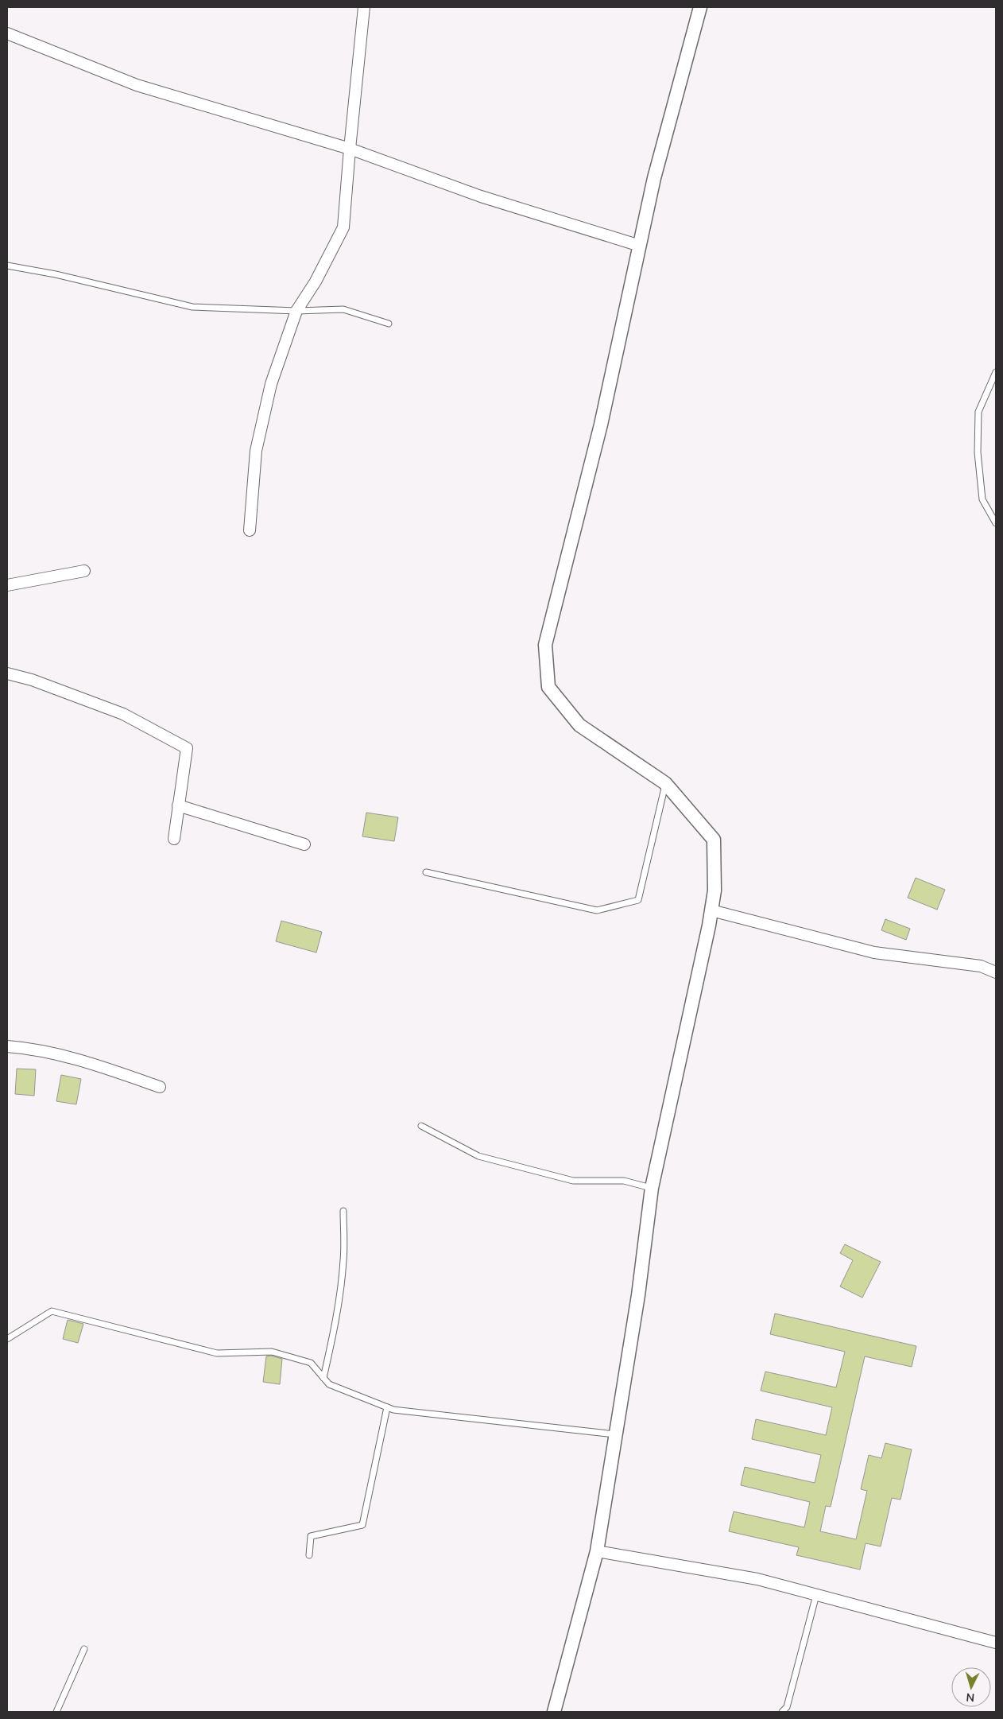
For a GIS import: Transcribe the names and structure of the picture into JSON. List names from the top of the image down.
{
  "north": "bottom"
}
